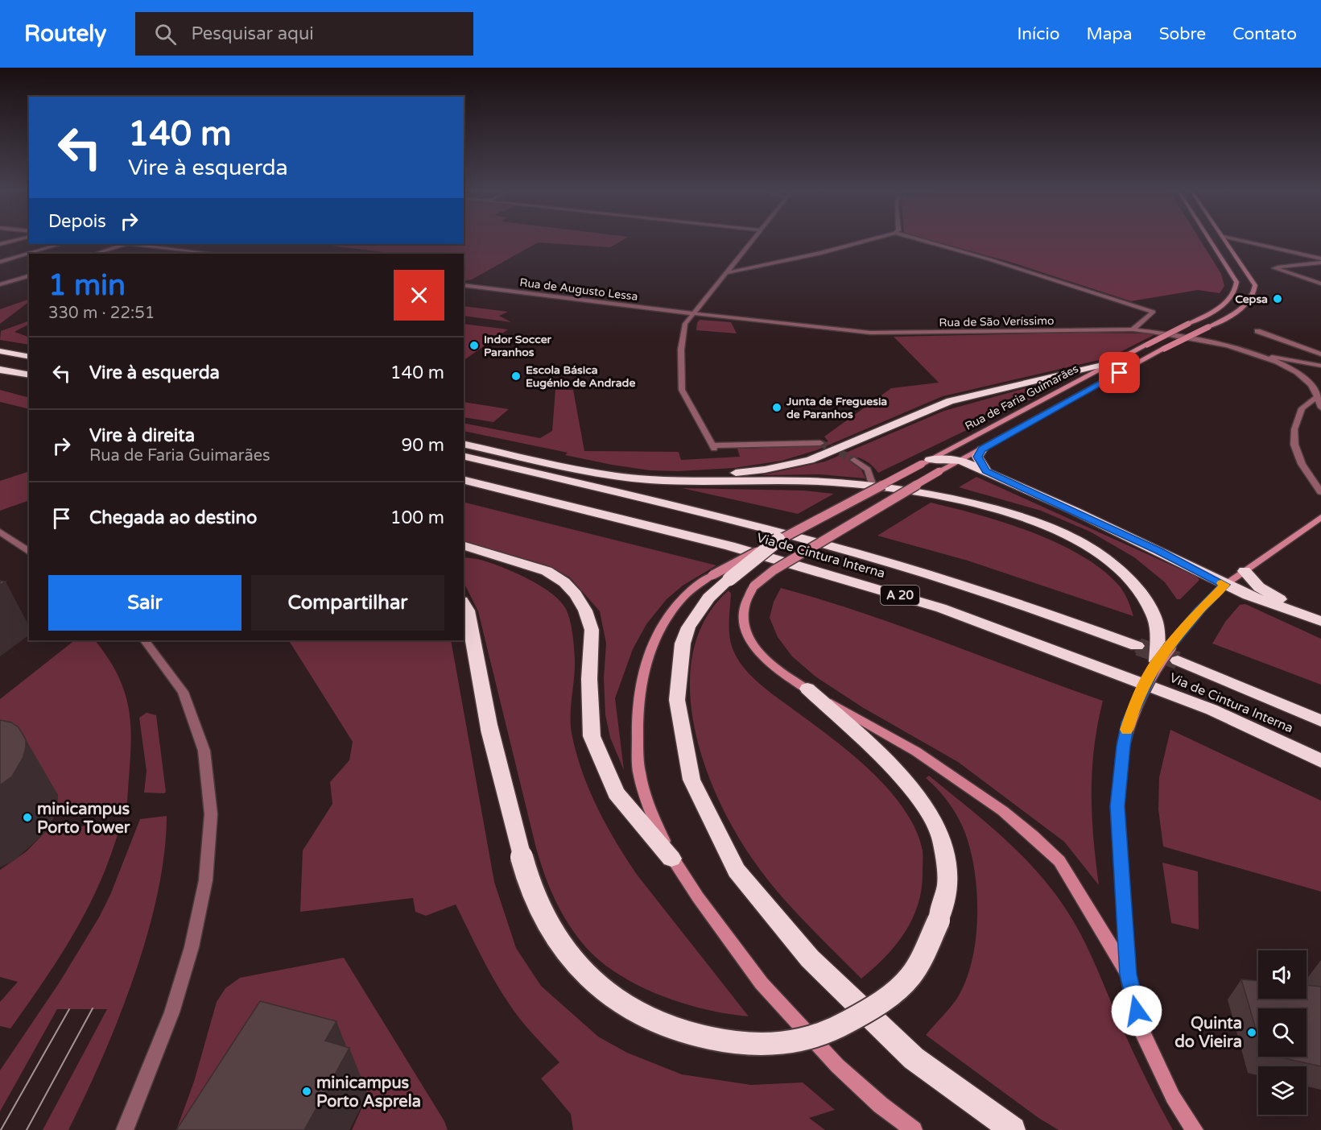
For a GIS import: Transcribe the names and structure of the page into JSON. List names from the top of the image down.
{
  "streets": {
    "highway": ["Via de Cintura Interna", "A 20"],
    "main road": ["Rua de Faria Guimarães"],
    "street": ["Rua de Augusto Lessa", "Rua de São Veríssimo"]
  },
  "crossings": [
    ["Rua de Augusto Lessa", "Rua de São Veríssimo"]
  ],
  "places": [
    "Cepsa",
    "Indor Soccer Paranhos",
    "Escola Básica Eugénio de Andrade",
    "Junta de Freguesia de Paranhos",
    "minicampus Porto Tower",
    "Quinta do Vieira",
    "minicampus Porto Asprela"
  ],
  "page": {
    "header": "Routely",
    "search": "Pesquisar aqui",
    "nav": [
      "Início",
      "Mapa",
      "Sobre",
      "Contato"
    ],
    "turn": ["140 m", "Vire à esquerda"],
    "then": "Depois",
    "heading": ["1 min", "330 m · 22:51"],
    "list": [
      {
        "name": "Vire à esquerda",
        "value": "140 m"
      },
      {
        "name": "Vire à direita",
        "note": "Rua de Faria Guimarães",
        "value": "90 m"
      },
      {
        "name": "Chegada ao destino",
        "value": "100 m"
      }
    ],
    "buttons": ["Sair", "Compartilhar"]
  }
}
